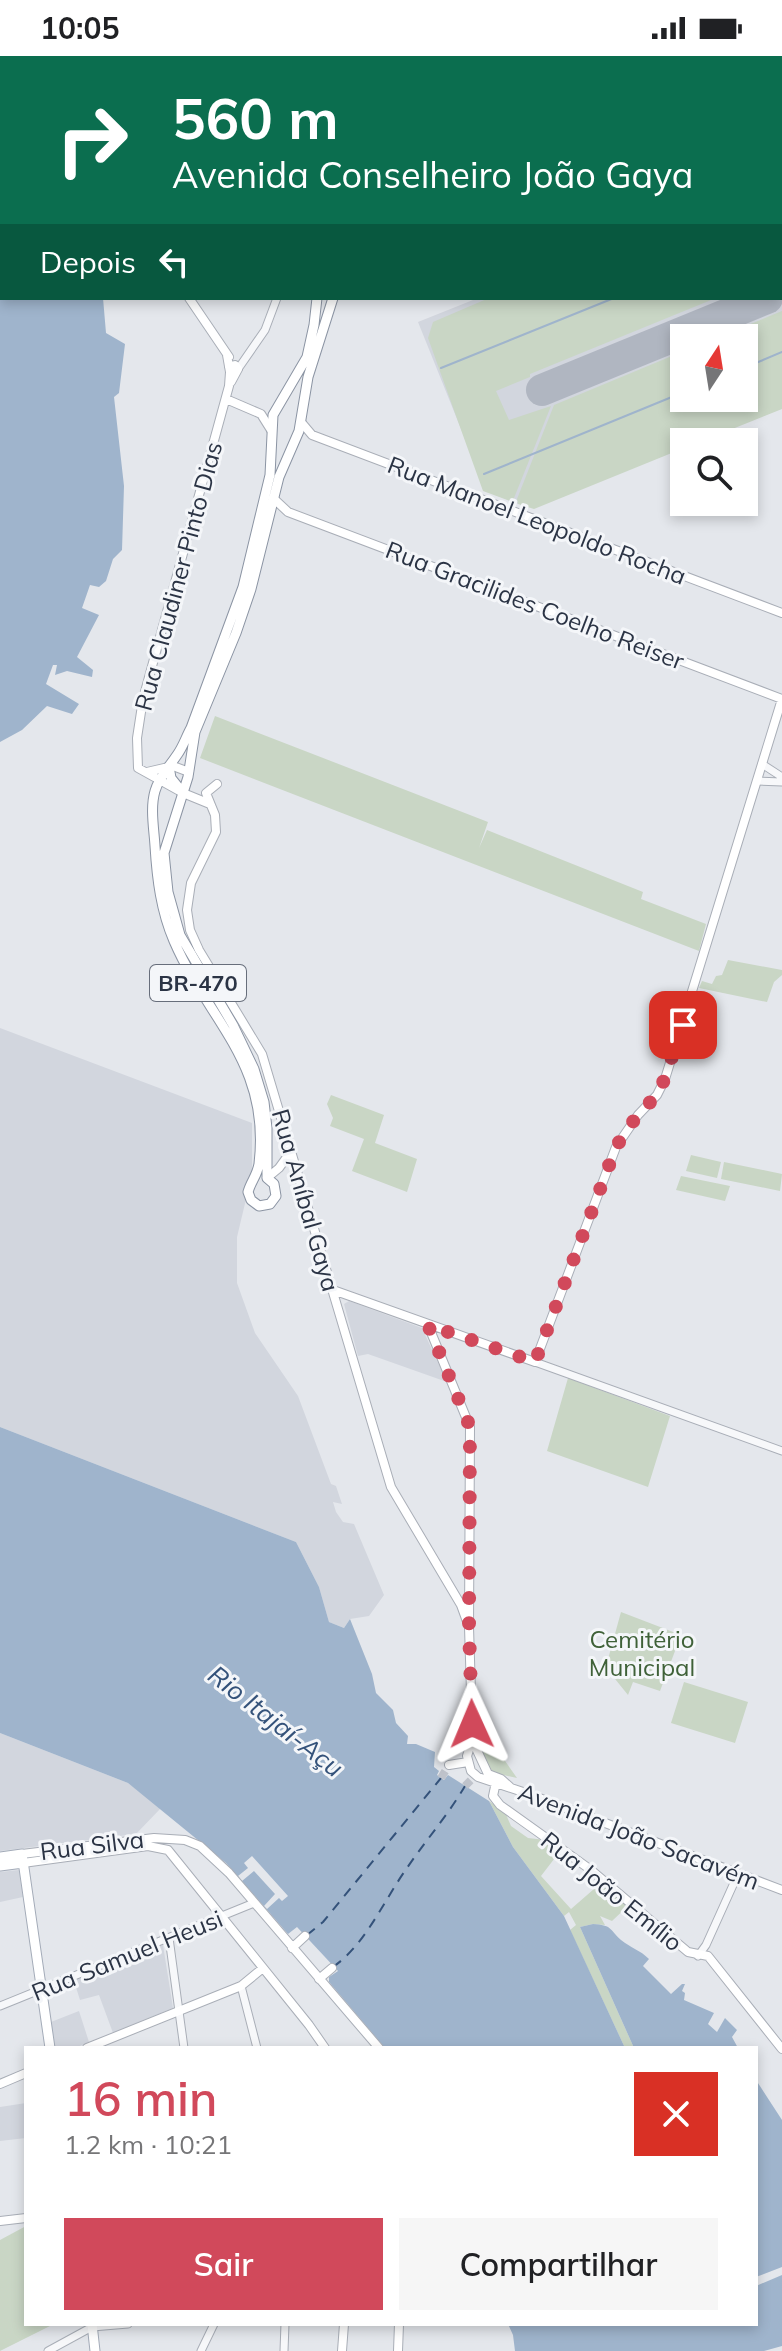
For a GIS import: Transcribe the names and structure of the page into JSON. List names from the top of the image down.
{
  "streets": {
    "main road": [
      "Rua Manoel Leopoldo Rocha",
      "Rua Claudiner Pinto Dias",
      "Rua Gracilides Coelho Reiser",
      "BR-470",
      "Rua Aníbal Gaya",
      "Avenida João Sacavém",
      "Rua Silva",
      "Rua João Emílio"
    ],
    "street": ["Rua Samuel Heusi"]
  },
  "crossings": [
    ["Rua Manoel Leopoldo Rocha", "BR-470"],
    ["Rua Gracilides Coelho Reiser", "BR-470"],
    ["Avenida João Sacavém", "Rua João Emílio"]
  ],
  "water": ["Rio Itajaí-Açu"],
  "parks": ["Cemitério Municipal"],
  "north": "top",
  "page": {
    "status": "10:05",
    "turn": ["560 m", "Avenida Conselheiro João Gaya"],
    "then": "Depois",
    "heading": ["16 min", "1.2 km · 10:21"],
    "buttons": ["Sair", "Compartilhar"]
  }
}
